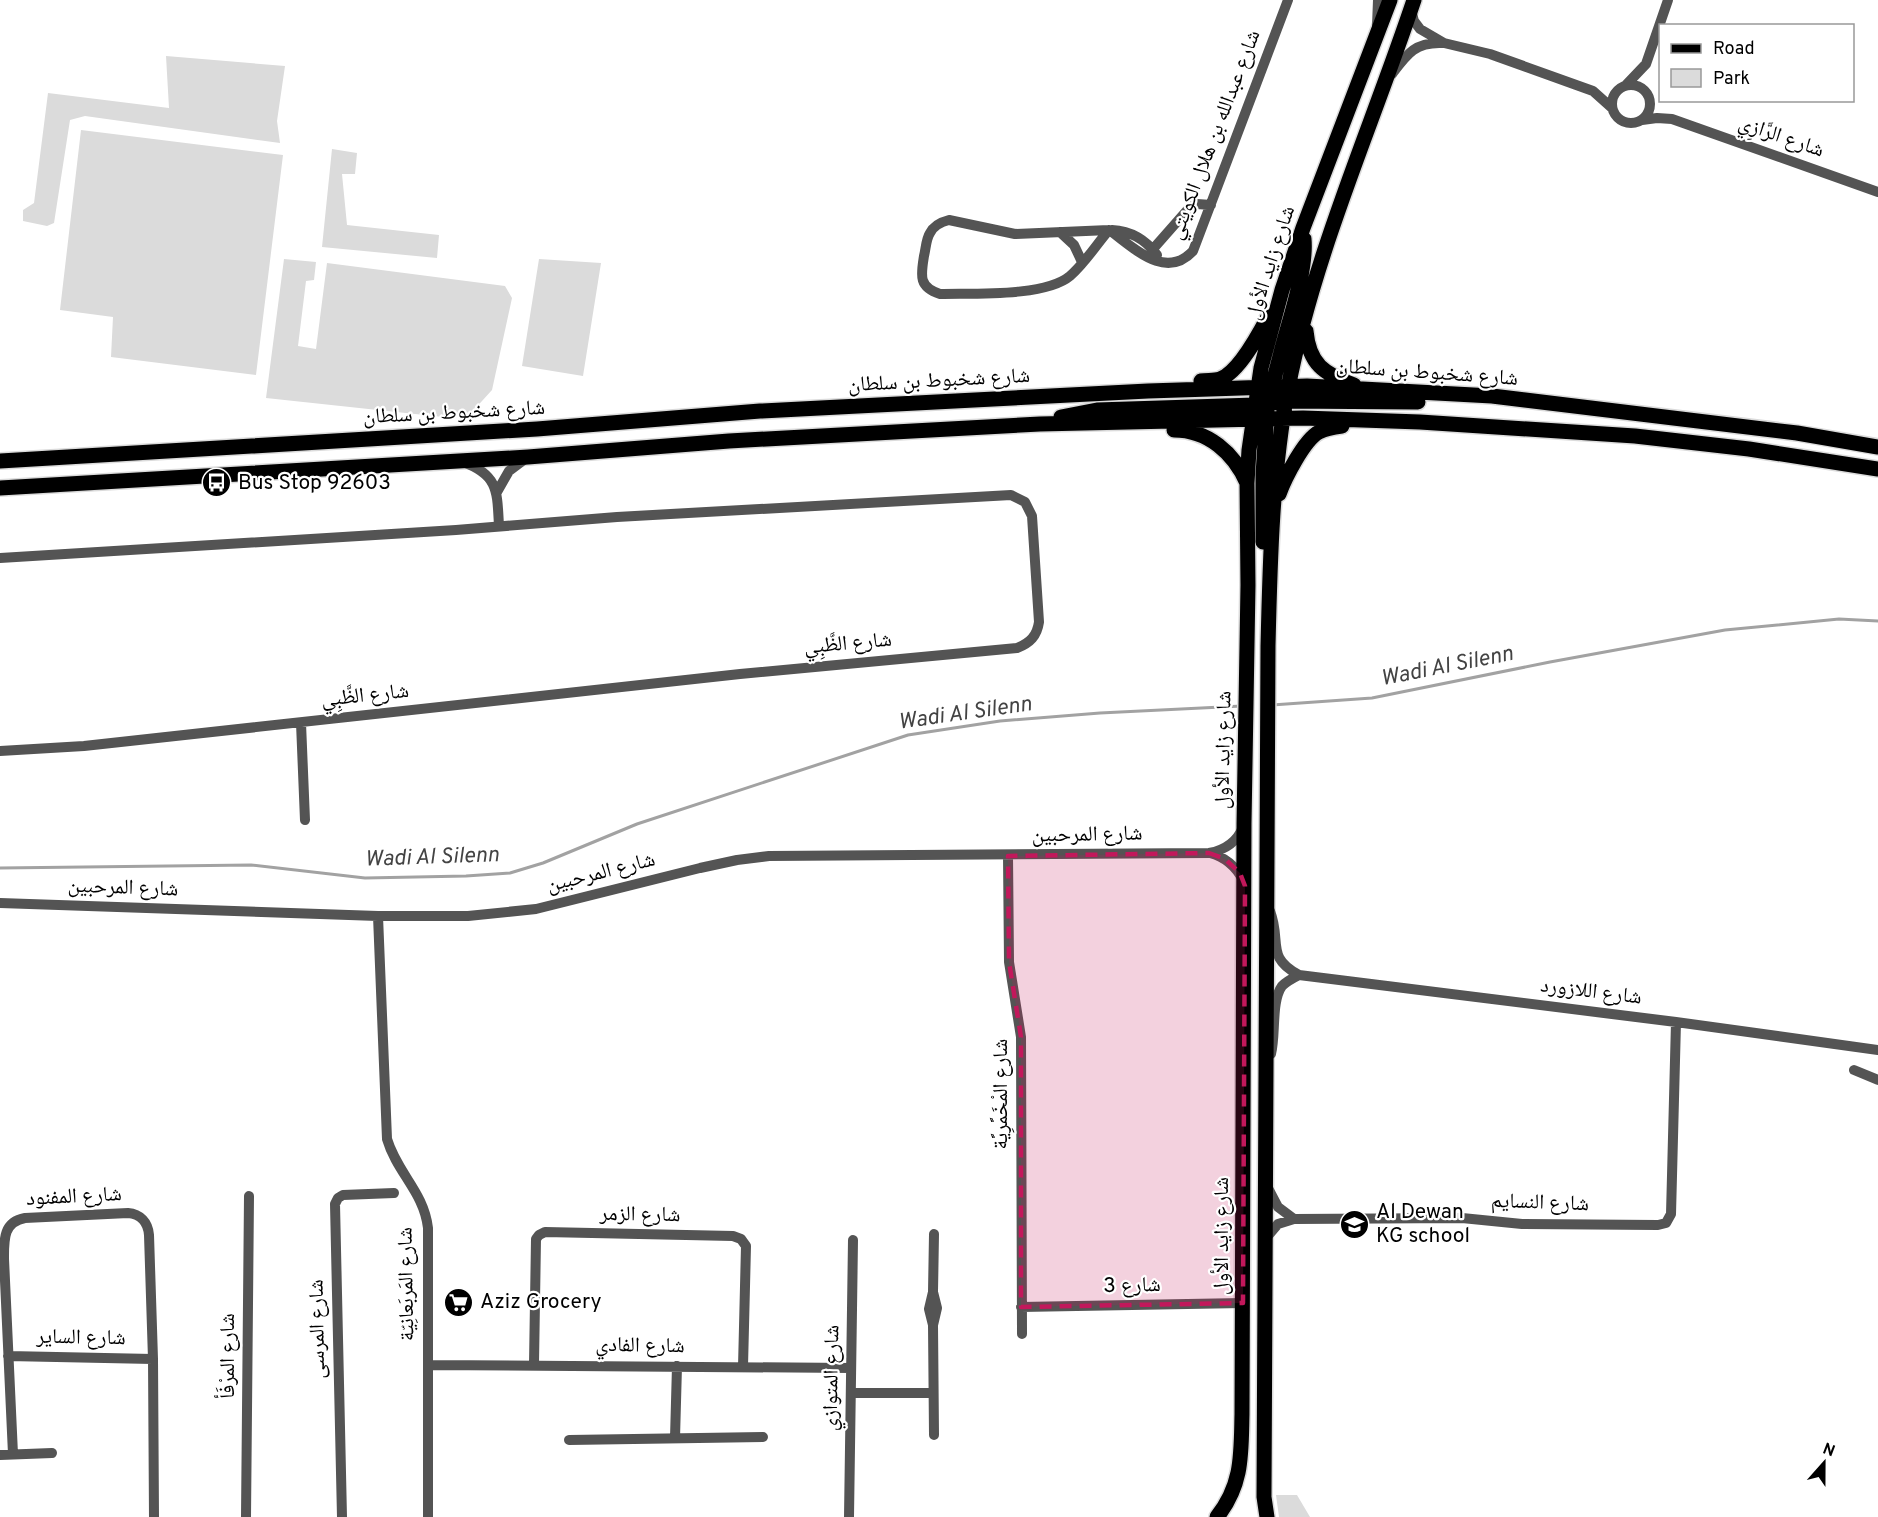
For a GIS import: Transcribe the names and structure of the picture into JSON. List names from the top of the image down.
{
  "streets": {
    "main road": ["شارع زايد الأول", "شارع شخبوط بن سلطان"],
    "street": [
      "شارع عبدالله بن هلال الكويتي",
      "شارع الرَّازِي",
      "شارع الظَّبِي",
      "شارع المرحبين",
      "شارع اللازورد",
      "شارع المْخَمَّرِيَّة",
      "شارع المفنود",
      "شارع النسايم",
      "شارع الزمر",
      "شارع المَربَعانِيّة",
      "شارع 3",
      "شارع المرسى",
      "شارع الساير",
      "شارع الفادي",
      "شارع المرْفَأ",
      "شارع المتوازي"
    ]
  },
  "crossings": [
    ["شارع زايد الأول", "شارع شخبوط بن سلطان"],
    ["شارع زايد الأول", "شارع المرحبين"],
    ["شارع زايد الأول", "شارع 3"],
    ["شارع المرحبين", "شارع المْخَمَّرِيَّة"],
    ["شارع المرحبين", "شارع المَربَعانِيّة"],
    ["شارع اللازورد", "شارع النسايم"],
    ["شارع المْخَمَّرِيَّة", "شارع 3"],
    ["شارع المفنود", "شارع الساير"],
    ["شارع الزمر", "شارع الفادي"],
    ["شارع المَربَعانِيّة", "شارع الفادي"],
    ["شارع الفادي", "شارع المتوازي"]
  ],
  "water": ["Wadi Al Silenn"],
  "places": {
    "bus stop": ["Bus Stop 92603"],
    "school or university": ["Al Dewan KG school"],
    "supermarket": ["Aziz Grocery"]
  },
  "legend": ["Road", "Park"],
  "north": "top"
}
